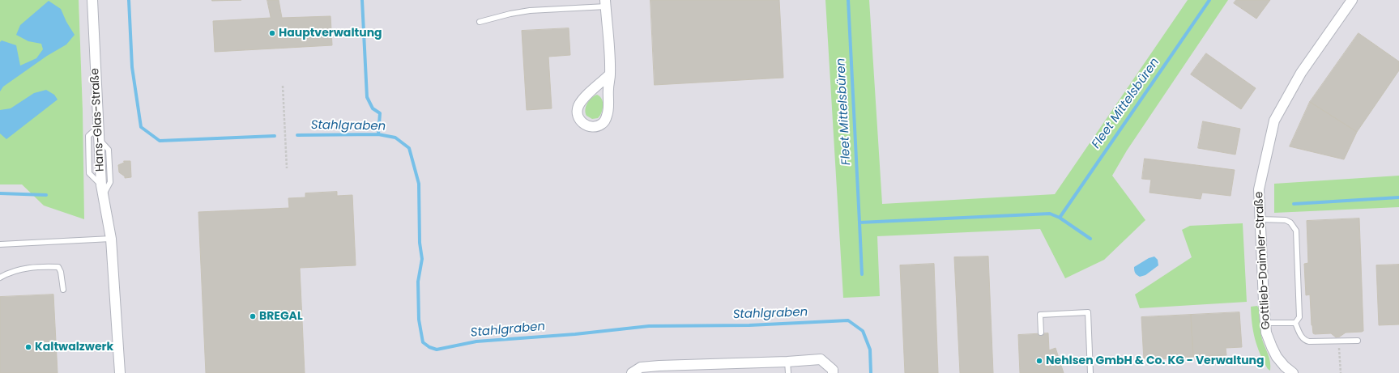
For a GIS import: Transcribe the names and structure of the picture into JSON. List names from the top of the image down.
{
  "streets": {
    "street": ["Hans-Glas-Straße", "Gottlieb-Daimler-Straße"]
  },
  "water": ["Fleet Mittelsbüren", "Stahlgraben"],
  "places": [
    "Hauptverwaltung",
    "BREGAL",
    "Kaltwalzwerk",
    "Nehlsen GmbH & Co. KG - Verwaltung"
  ]
}
